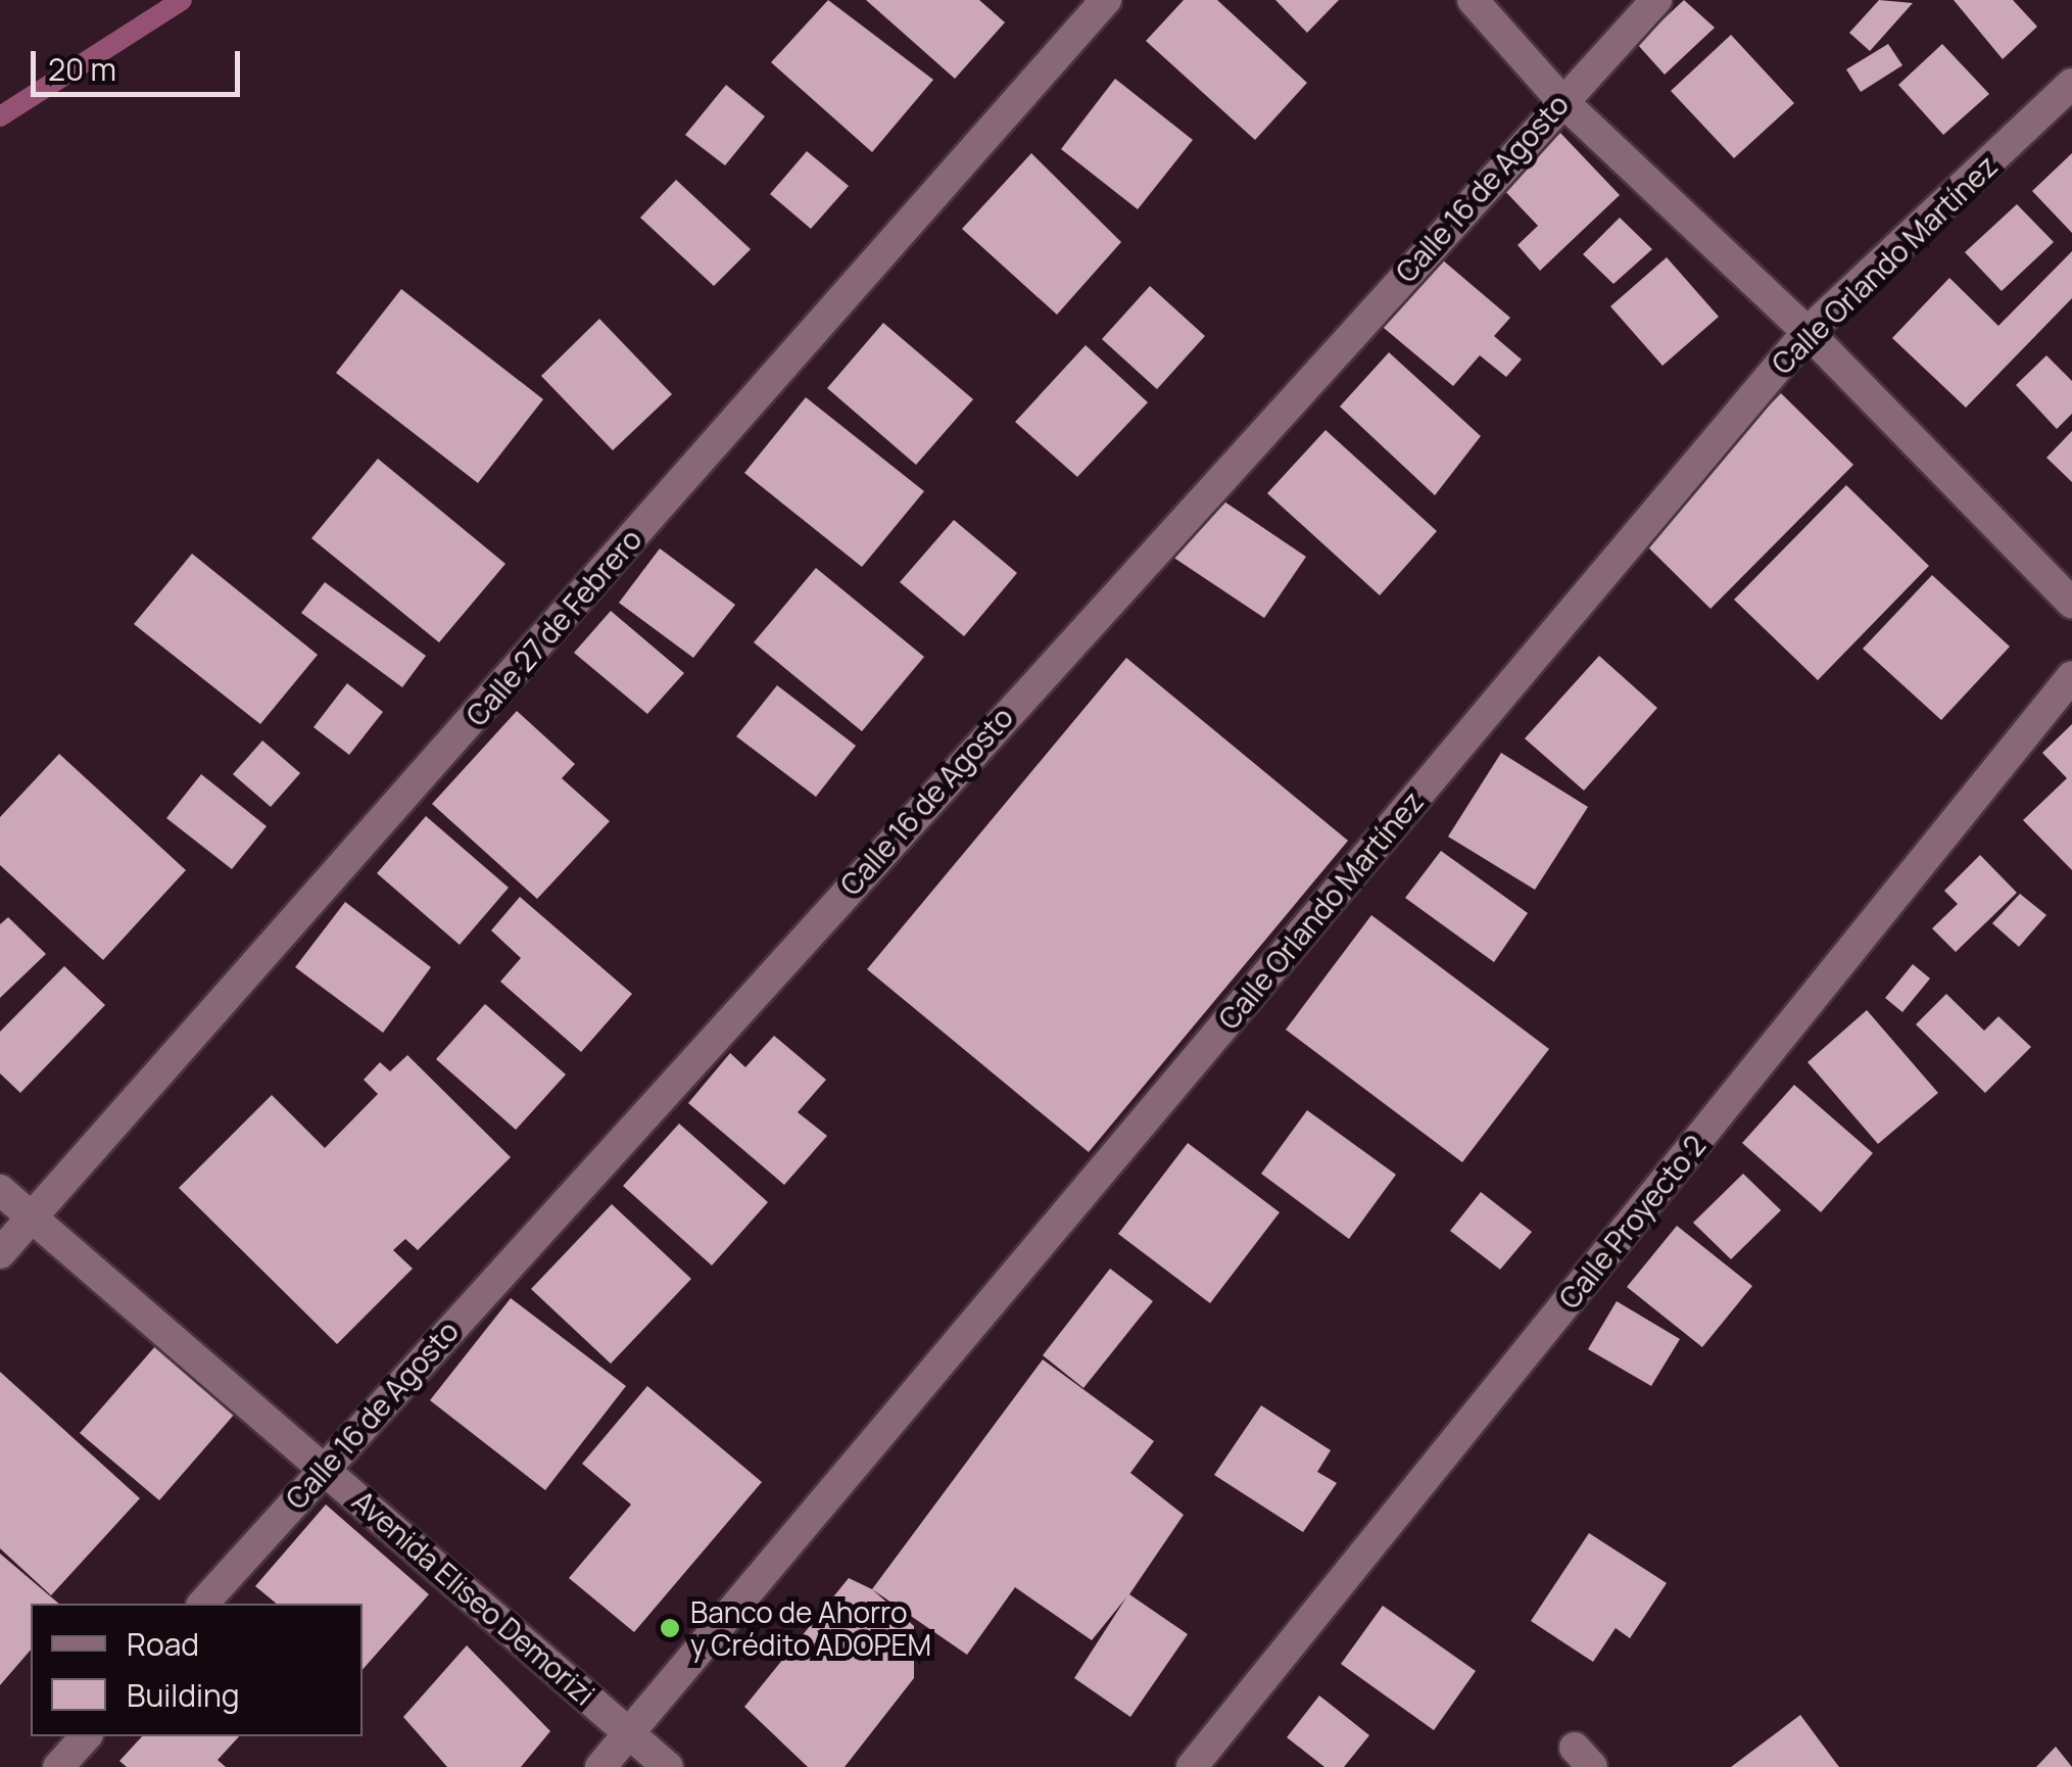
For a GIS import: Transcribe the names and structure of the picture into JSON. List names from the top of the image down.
{
  "streets": {
    "street": [
      "Calle 16 de Agosto",
      "Calle Orlando Martínez",
      "Calle 27 de Febrero",
      "Calle Proyecto 2",
      "Avenida Eliseo Demorizi"
    ]
  },
  "crossings": [
    ["Calle 16 de Agosto", "Avenida Eliseo Demorizi"],
    ["Calle Orlando Martínez", "Avenida Eliseo Demorizi"],
    ["Calle 27 de Febrero", "Avenida Eliseo Demorizi"]
  ],
  "places": ["Banco de Ahorro y Crédito ADOPEM"],
  "legend": ["Road", "Building"],
  "scale_bar": "20 m"
}
